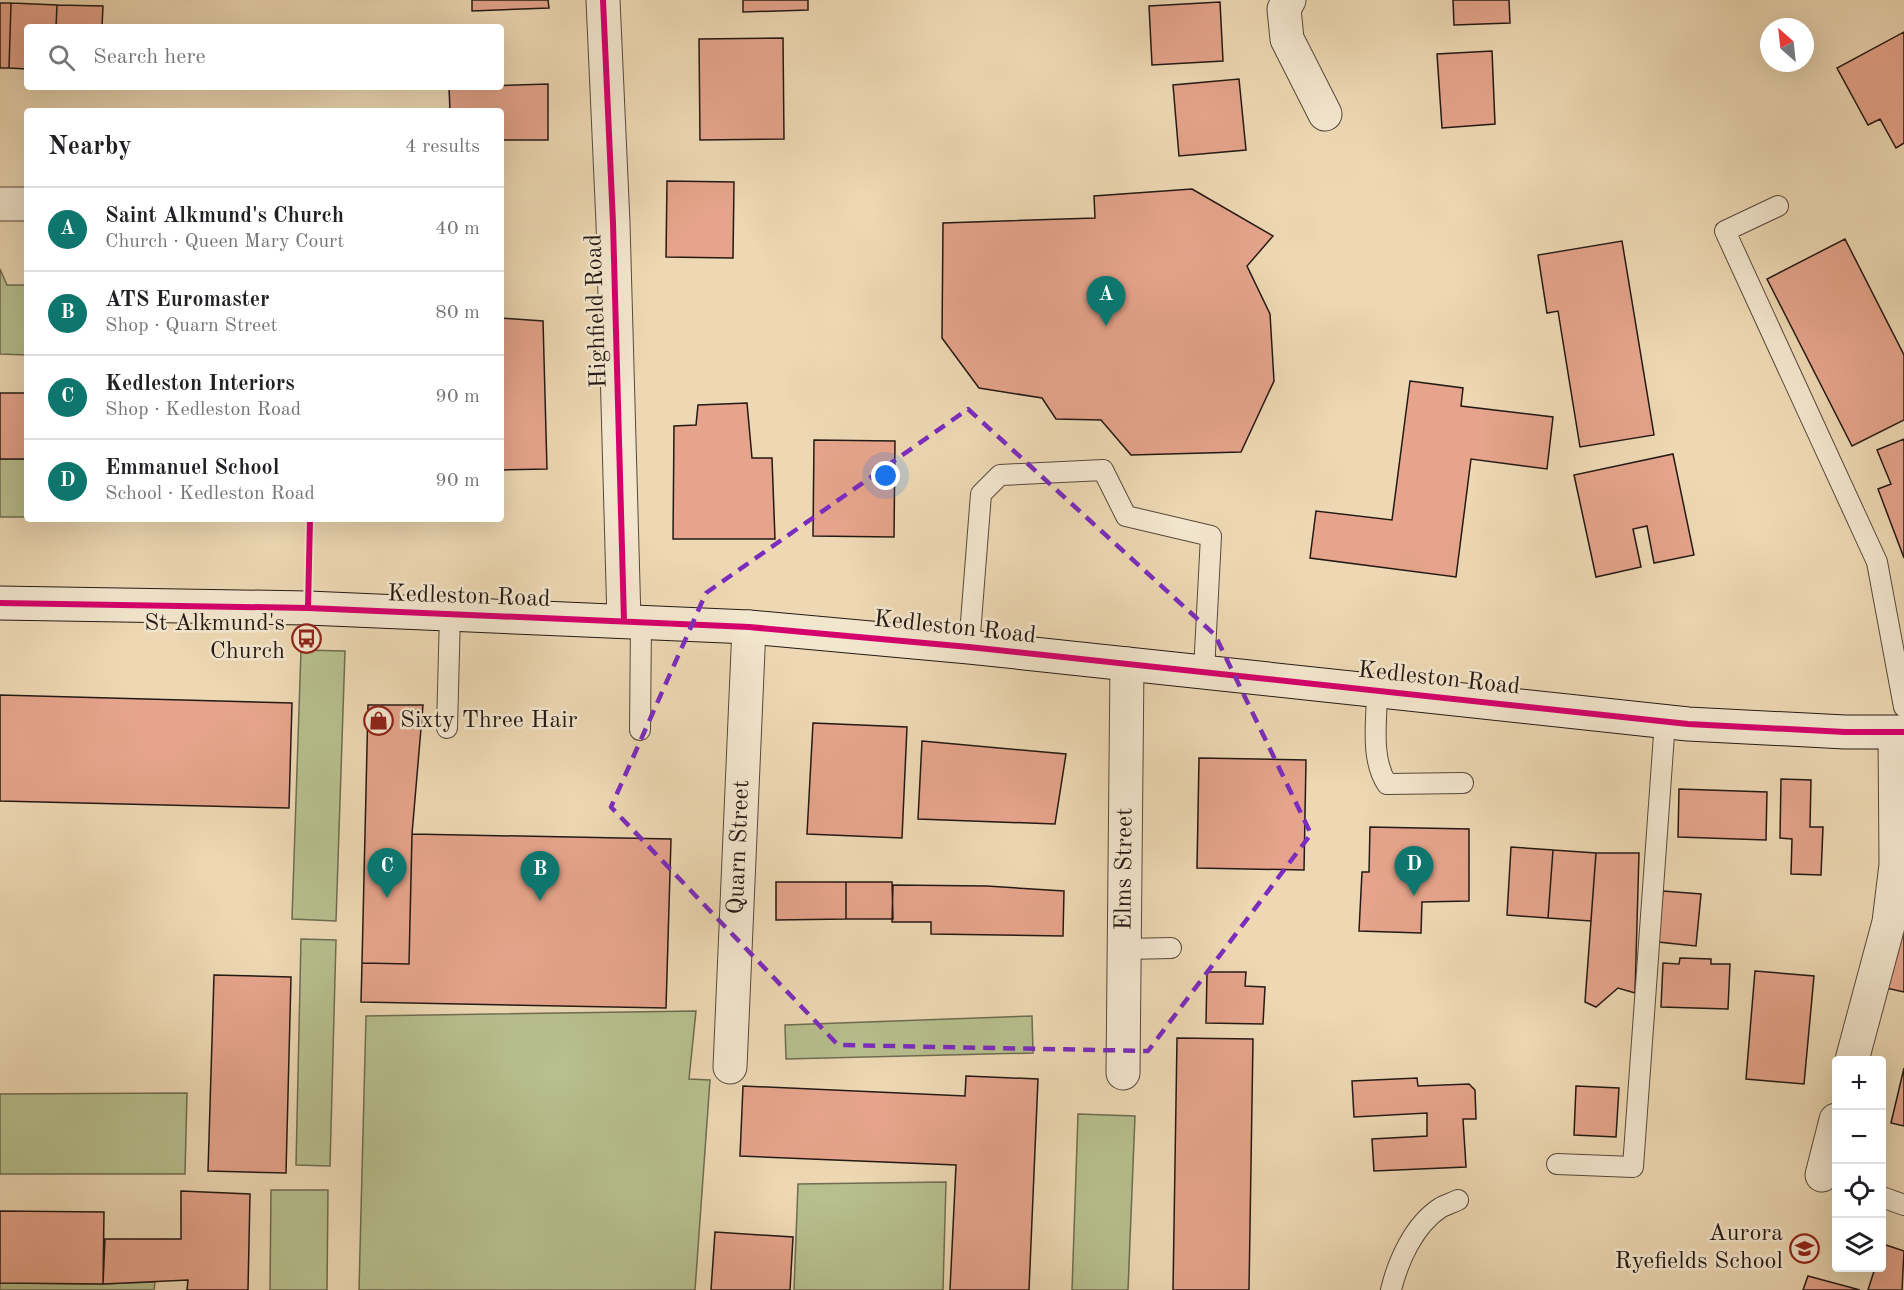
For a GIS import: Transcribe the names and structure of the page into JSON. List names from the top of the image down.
{
  "streets": {
    "street": [
      "Highfield Road",
      "Kedleston Road",
      "Quarn Street",
      "Elms Street"
    ]
  },
  "crossings": [
    ["Highfield Road", "Kedleston Road"],
    ["Kedleston Road", "Quarn Street"],
    ["Kedleston Road", "Elms Street"]
  ],
  "places": {
    "bus stop": ["St Alkmund's Church"],
    "shop": ["Sixty Three Hair"],
    "school or university": ["Aurora Ryefields School"]
  },
  "north": "top left",
  "page": {
    "search": "Search here",
    "heading": ["Nearby", "4 results"],
    "list": [
      {
        "mark": "A",
        "name": "Saint Alkmund's Church",
        "note": "Church · Queen Mary Court",
        "value": "40 m"
      },
      {
        "mark": "B",
        "name": "ATS Euromaster",
        "note": "Shop · Quarn Street",
        "value": "80 m"
      },
      {
        "mark": "C",
        "name": "Kedleston Interiors",
        "note": "Shop · Kedleston Road",
        "value": "90 m"
      },
      {
        "mark": "D",
        "name": "Emmanuel School",
        "note": "School · Kedleston Road",
        "value": "90 m"
      }
    ],
    "pins": [
      "A",
      "D",
      "C",
      "B"
    ],
    "map_buttons": ["+", "−"]
  }
}
